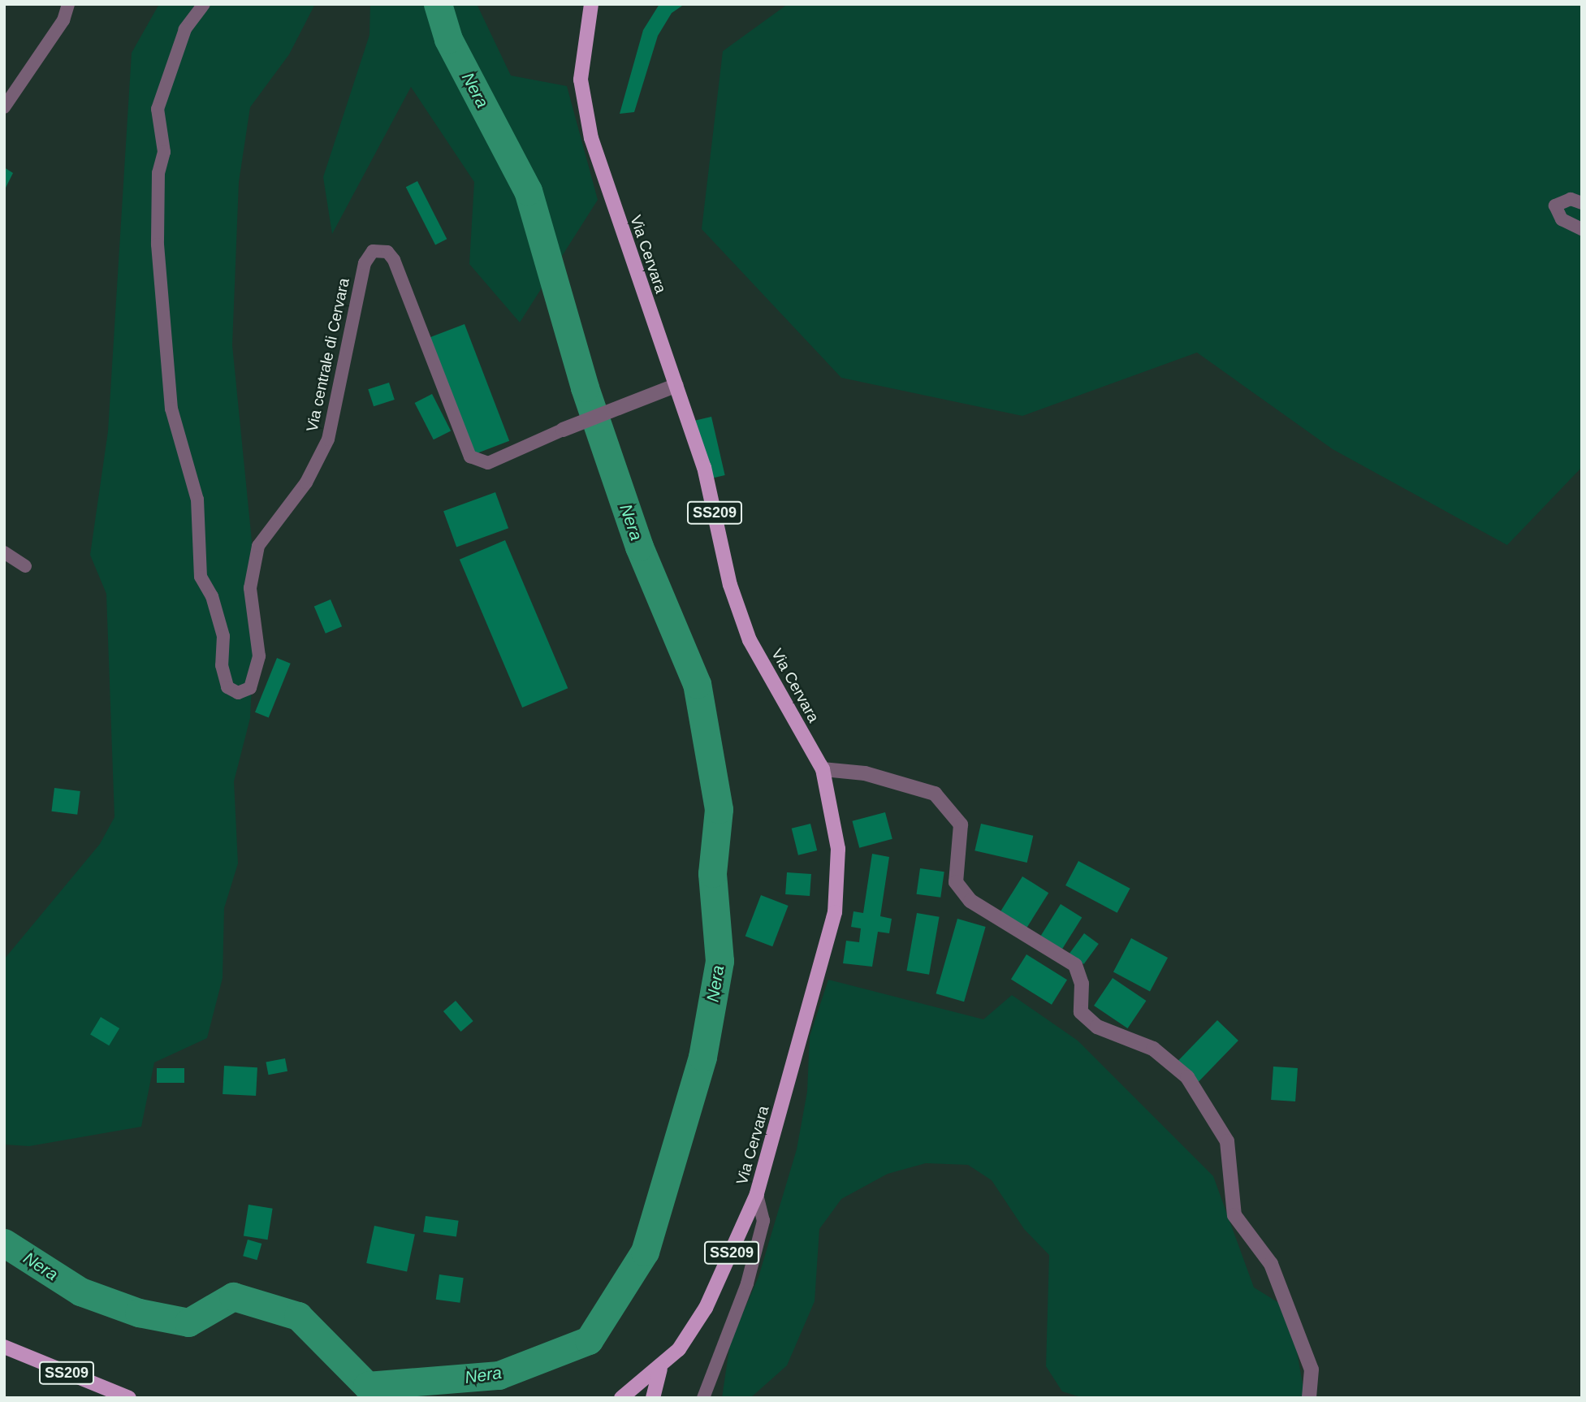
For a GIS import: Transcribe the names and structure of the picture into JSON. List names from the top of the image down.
{
  "streets": {
    "main road": ["Via Cervara", "SS209"],
    "street": ["Via centrale di Cervara"]
  },
  "crossings": [
    ["Via Cervara", "Via centrale di Cervara"]
  ],
  "water": ["Nera"]
}
